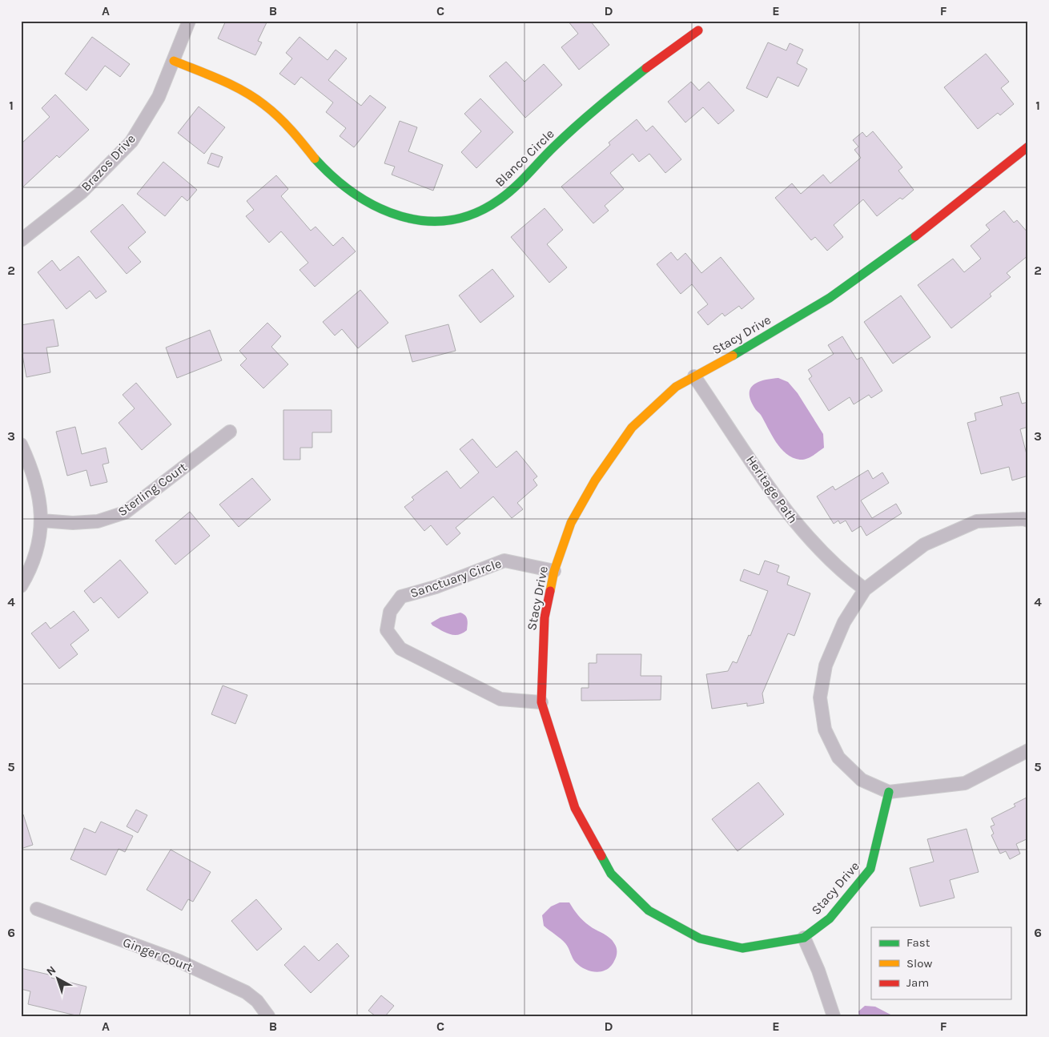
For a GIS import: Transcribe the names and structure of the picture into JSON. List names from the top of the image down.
{
  "streets": {
    "street": [
      "Blanco Circle",
      "Brazos Drive",
      "Stacy Drive",
      "Sterling Court",
      "Heritage Path",
      "Sanctuary Circle",
      "Ginger Court"
    ]
  },
  "crossings": [
    ["Blanco Circle", "Brazos Drive"],
    ["Stacy Drive", "Heritage Path"],
    ["Stacy Drive", "Sanctuary Circle"]
  ],
  "legend": ["Fast", "Slow", "Jam"],
  "north": "top left",
  "grid": {
    "columns": [
      "A",
      "B",
      "C",
      "D",
      "E",
      "F"
    ],
    "rows": [
      "1",
      "2",
      "3",
      "4",
      "5",
      "6"
    ]
  }
}
